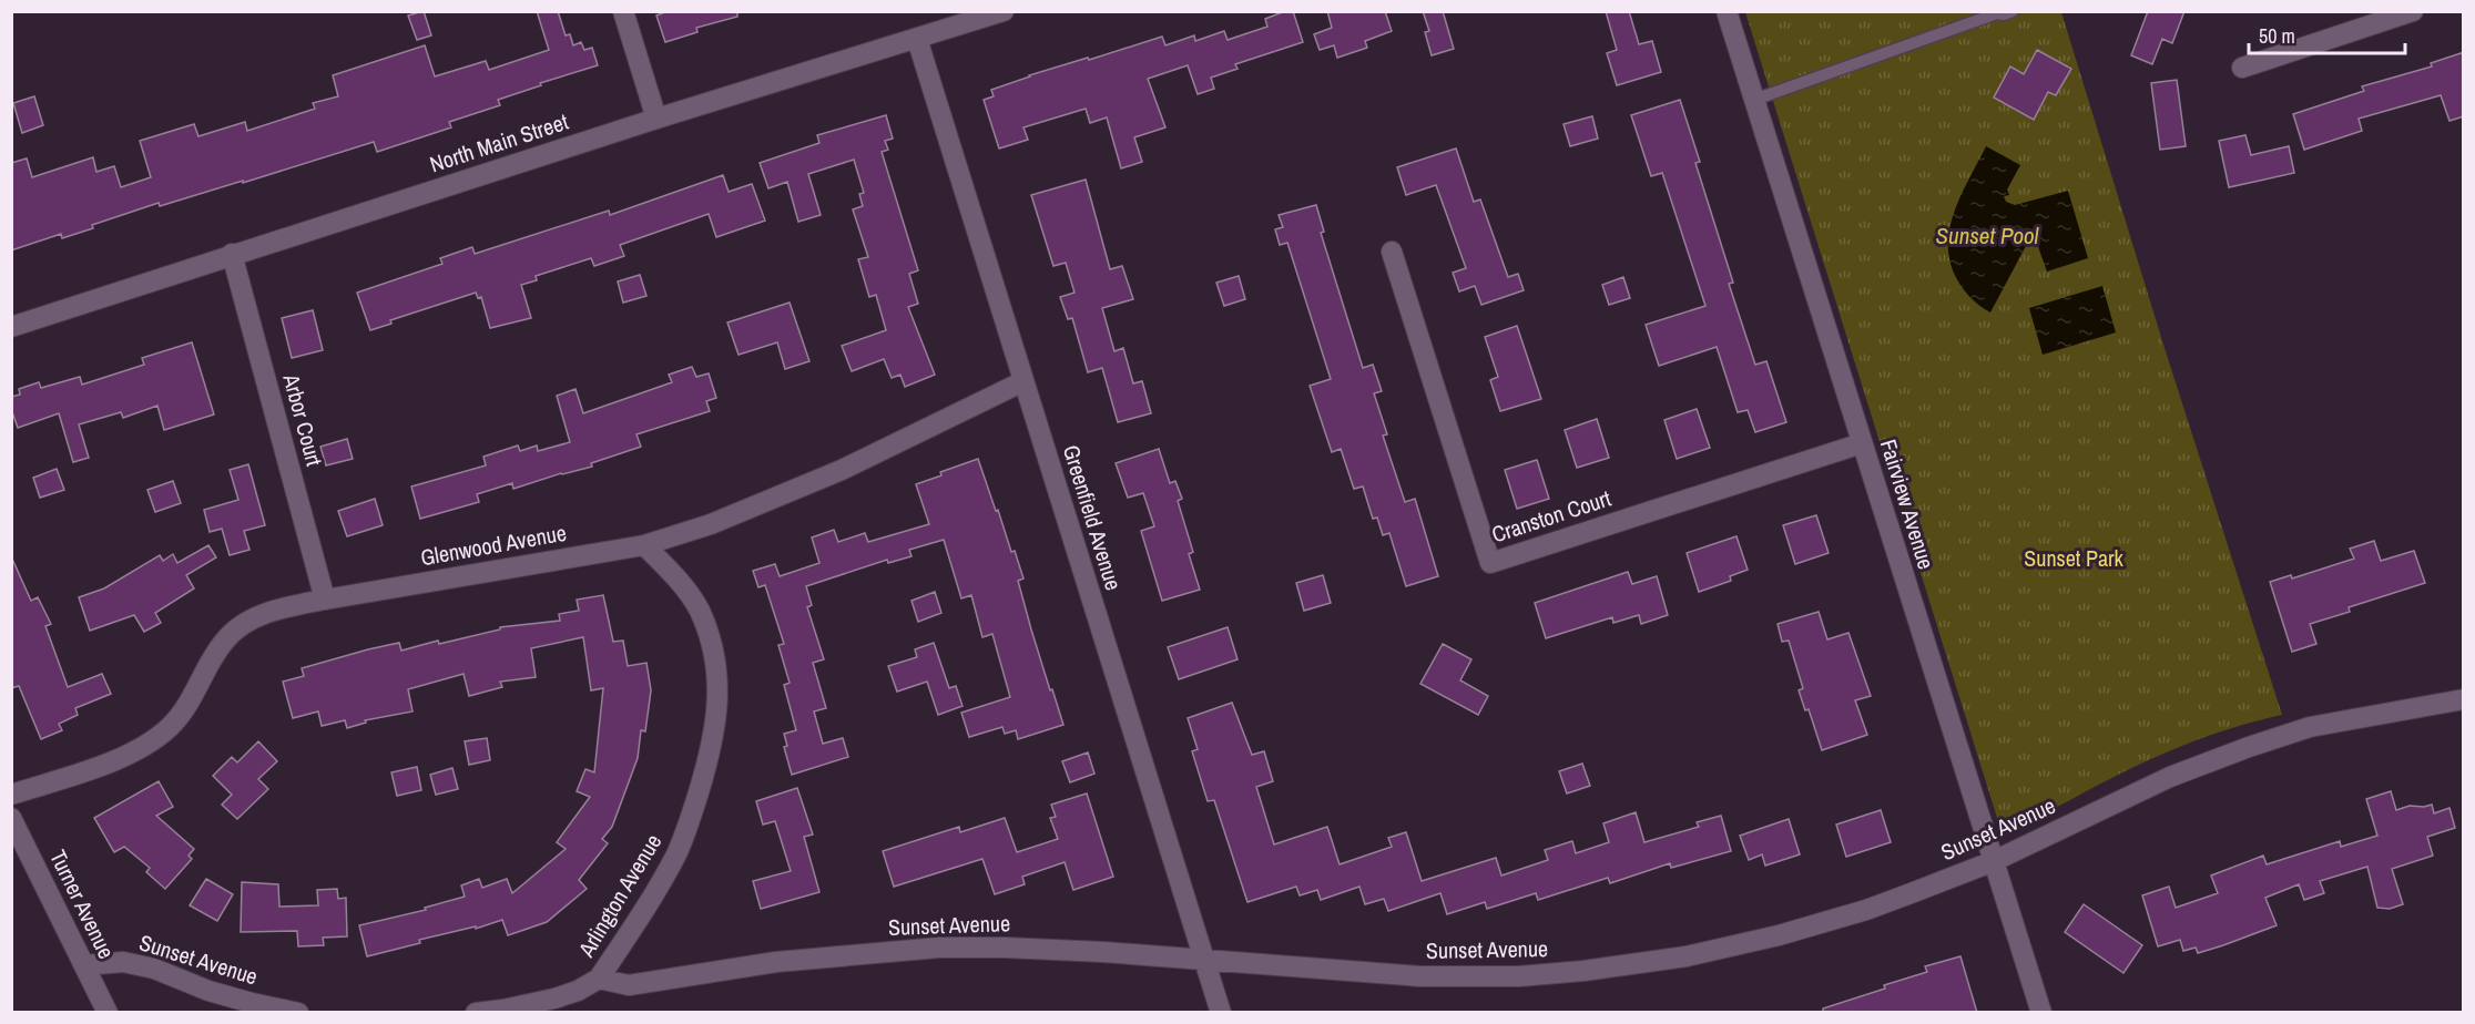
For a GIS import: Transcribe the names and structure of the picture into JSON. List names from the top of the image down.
{
  "streets": {
    "street": [
      "North Main Street",
      "Arbor Court",
      "Fairview Avenue",
      "Cranston Court",
      "Greenfield Avenue",
      "Glenwood Avenue",
      "Sunset Avenue",
      "Arlington Avenue",
      "Turner Avenue"
    ]
  },
  "crossings": [
    ["North Main Street", "Arbor Court"],
    ["North Main Street", "Greenfield Avenue"],
    ["Arbor Court", "Glenwood Avenue"],
    ["Fairview Avenue", "Cranston Court"],
    ["Fairview Avenue", "Sunset Avenue"],
    ["Greenfield Avenue", "Glenwood Avenue"],
    ["Greenfield Avenue", "Sunset Avenue"],
    ["Glenwood Avenue", "Arlington Avenue"],
    ["Sunset Avenue", "Arlington Avenue"],
    ["Sunset Avenue", "Turner Avenue"]
  ],
  "water": ["Sunset Pool"],
  "parks": ["Sunset Park"],
  "scale_bar": "50 m"
}
